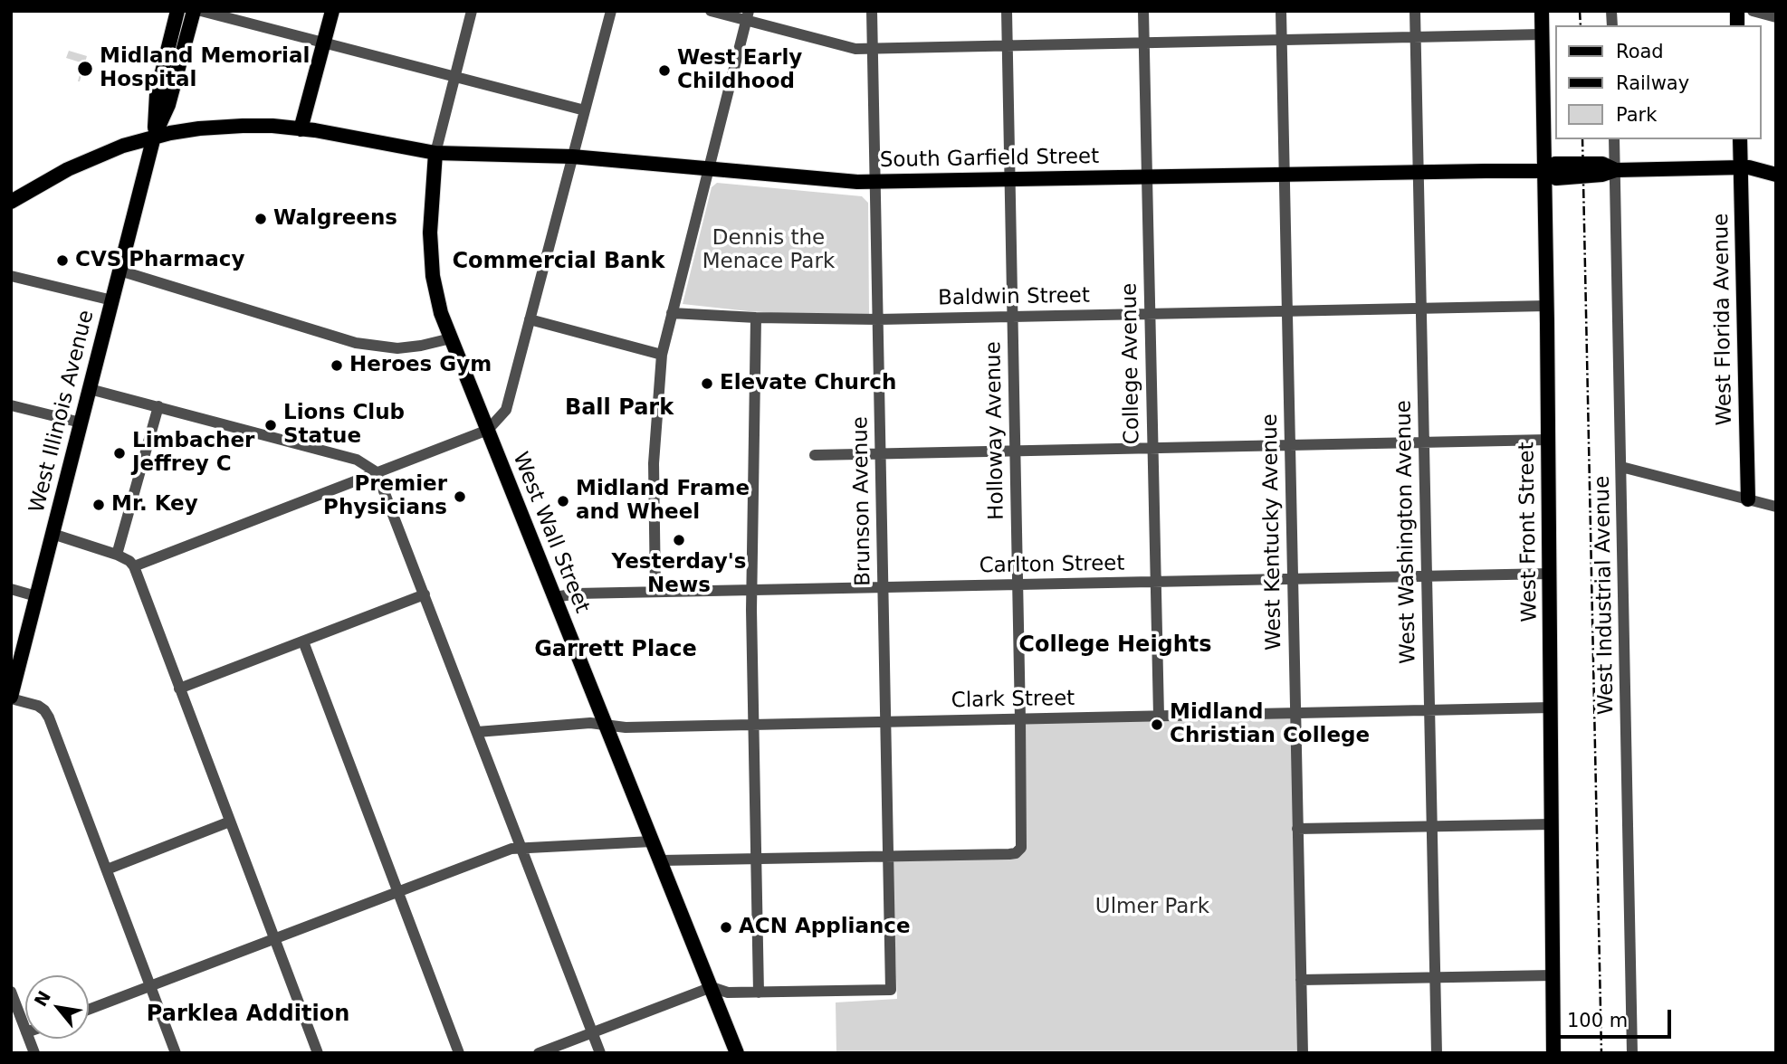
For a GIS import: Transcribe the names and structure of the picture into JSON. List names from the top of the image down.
{
  "streets": {
    "main road": [
      "South Garfield Street",
      "West Florida Avenue",
      "West Illinois Avenue",
      "West Front Street",
      "West Wall Street"
    ],
    "street": [
      "Baldwin Street",
      "College Avenue",
      "Holloway Avenue",
      "Brunson Avenue",
      "West Kentucky Avenue",
      "West Washington Avenue",
      "Carlton Street",
      "West Industrial Avenue",
      "Clark Street"
    ]
  },
  "crossings": [
    ["South Garfield Street", "West Florida Avenue"],
    ["South Garfield Street", "College Avenue"],
    ["South Garfield Street", "West Illinois Avenue"],
    ["South Garfield Street", "Holloway Avenue"],
    ["South Garfield Street", "Brunson Avenue"],
    ["South Garfield Street", "West Kentucky Avenue"],
    ["South Garfield Street", "West Washington Avenue"],
    ["South Garfield Street", "West Front Street"],
    ["South Garfield Street", "West Wall Street"],
    ["South Garfield Street", "West Industrial Avenue"],
    ["Baldwin Street", "College Avenue"],
    ["Baldwin Street", "Holloway Avenue"],
    ["Baldwin Street", "Brunson Avenue"],
    ["Baldwin Street", "West Kentucky Avenue"],
    ["Baldwin Street", "West Washington Avenue"],
    ["Baldwin Street", "West Front Street"],
    ["College Avenue", "Carlton Street"],
    ["College Avenue", "Clark Street"],
    ["Holloway Avenue", "Brunson Avenue"],
    ["Holloway Avenue", "Carlton Street"],
    ["Holloway Avenue", "Clark Street"],
    ["Brunson Avenue", "Carlton Street"],
    ["Brunson Avenue", "Clark Street"],
    ["West Kentucky Avenue", "Carlton Street"],
    ["West Kentucky Avenue", "Clark Street"],
    ["West Washington Avenue", "Carlton Street"],
    ["West Washington Avenue", "Clark Street"],
    ["West Front Street", "Carlton Street"],
    ["West Front Street", "Clark Street"],
    ["West Wall Street", "Carlton Street"],
    ["West Wall Street", "Clark Street"]
  ],
  "districts": [
    "Commercial Bank",
    "Ball Park",
    "College Heights",
    "Garrett Place",
    "Parklea Addition"
  ],
  "parks": ["Dennis the Menace Park", "Ulmer Park"],
  "places": [
    "Midland Memorial Hospital",
    "West Early Childhood",
    "Walgreens",
    "CVS Pharmacy",
    "Heroes Gym",
    "Elevate Church",
    "Lions Club Statue",
    "Limbacher Jeffrey C",
    "Premier Physicians",
    "Midland Frame and Wheel",
    "Mr. Key",
    "Yesterday's News",
    "Midland Christian College",
    "ACN Appliance"
  ],
  "legend": ["Road", "Railway", "Park"],
  "scale_bar": "100 m",
  "north": "top left"
}
